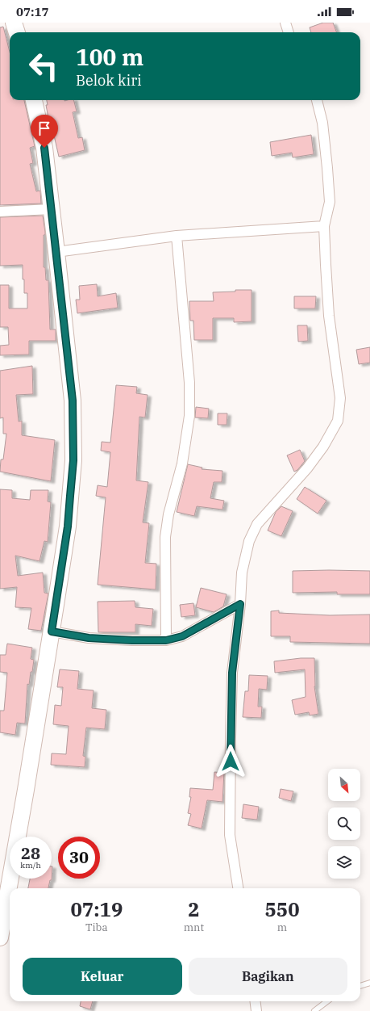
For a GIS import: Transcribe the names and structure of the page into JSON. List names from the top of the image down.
{
  "north": "bottom right",
  "page": {
    "status": "07:17",
    "turn": ["100 m", "Belok kiri"],
    "speed": "28 km/h",
    "limit": "30",
    "eta": [
      "07:19",
      "Tiba",
      "2",
      "mnt",
      "550",
      "m"
    ],
    "buttons": ["Keluar", "Bagikan"]
  }
}
